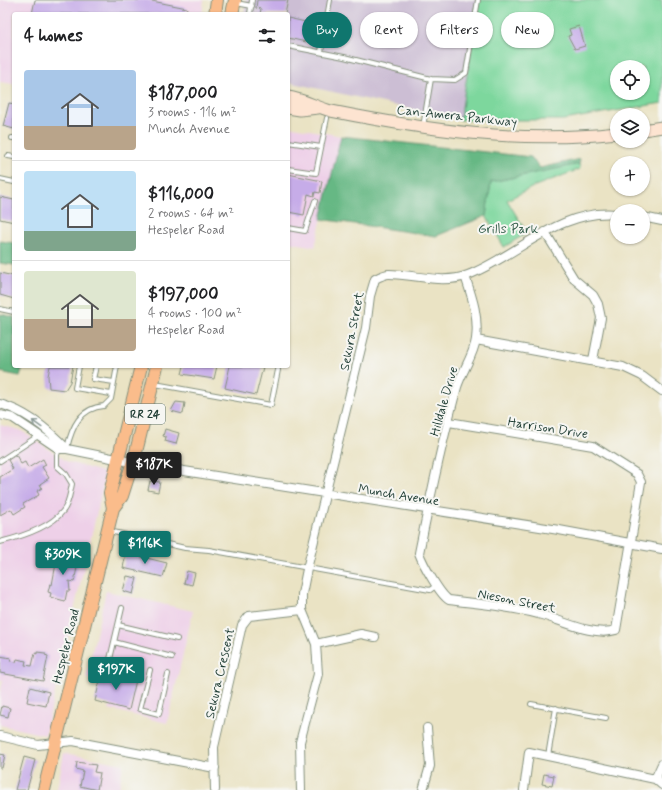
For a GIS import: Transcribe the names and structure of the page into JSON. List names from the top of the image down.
{
  "streets": {
    "main road": ["Can-Amera Parkway", "RR 24", "Hespeler Road"],
    "street": [
      "Sekura Street",
      "Hilldale Drive",
      "Harrison Drive",
      "Munch Avenue",
      "Nieson Street",
      "Sekura Crescent"
    ]
  },
  "crossings": [
    ["Sekura Street", "Hilldale Drive"],
    ["Sekura Street", "Munch Avenue"],
    ["Hilldale Drive", "Harrison Drive"],
    ["Hilldale Drive", "Munch Avenue"],
    ["Hilldale Drive", "Nieson Street"],
    ["Harrison Drive", "Munch Avenue"],
    ["Harrison Drive", "Nieson Street"],
    ["Munch Avenue", "Nieson Street"],
    ["Munch Avenue", "Hespeler Road"]
  ],
  "parks": ["Grills Park"],
  "page": {
    "chip": [
      "Buy",
      "Rent",
      "Filters",
      "New"
    ],
    "heading": "4 homes",
    "map_buttons": ["+", "−"],
    "list": [
      {
        "name": "$187,000",
        "note": "3 rooms · 116 m² · Munch Avenue"
      },
      {
        "name": "$116,000",
        "note": "2 rooms · 64 m² · Hespeler Road"
      },
      {
        "name": "$197,000",
        "note": "4 rooms · 100 m² · Hespeler Road"
      }
    ],
    "price": [
      "$187K",
      "$116K",
      "$309K",
      "$197K"
    ]
  }
}
